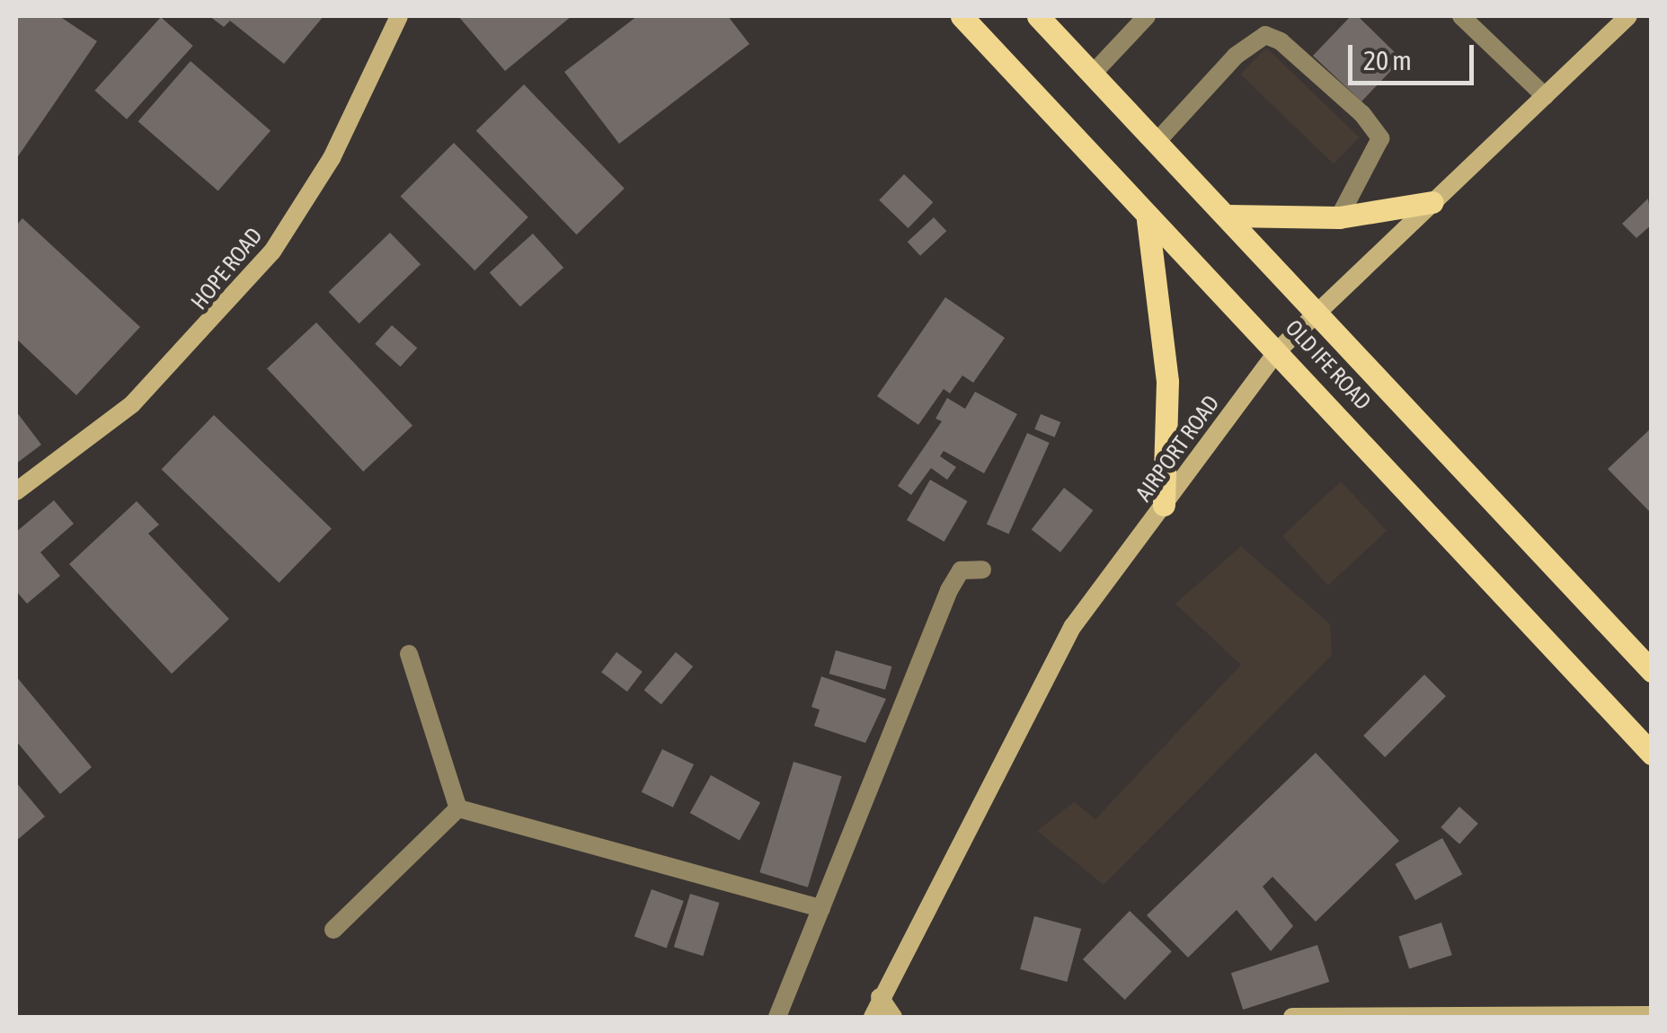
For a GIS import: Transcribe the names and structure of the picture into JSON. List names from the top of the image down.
{
  "streets": {
    "main road": ["HOPE ROAD", "OLD IFE ROAD", "AIRPORT ROAD"]
  },
  "crossings": [
    ["OLD IFE ROAD", "AIRPORT ROAD"]
  ],
  "scale_bar": "20 m"
}
